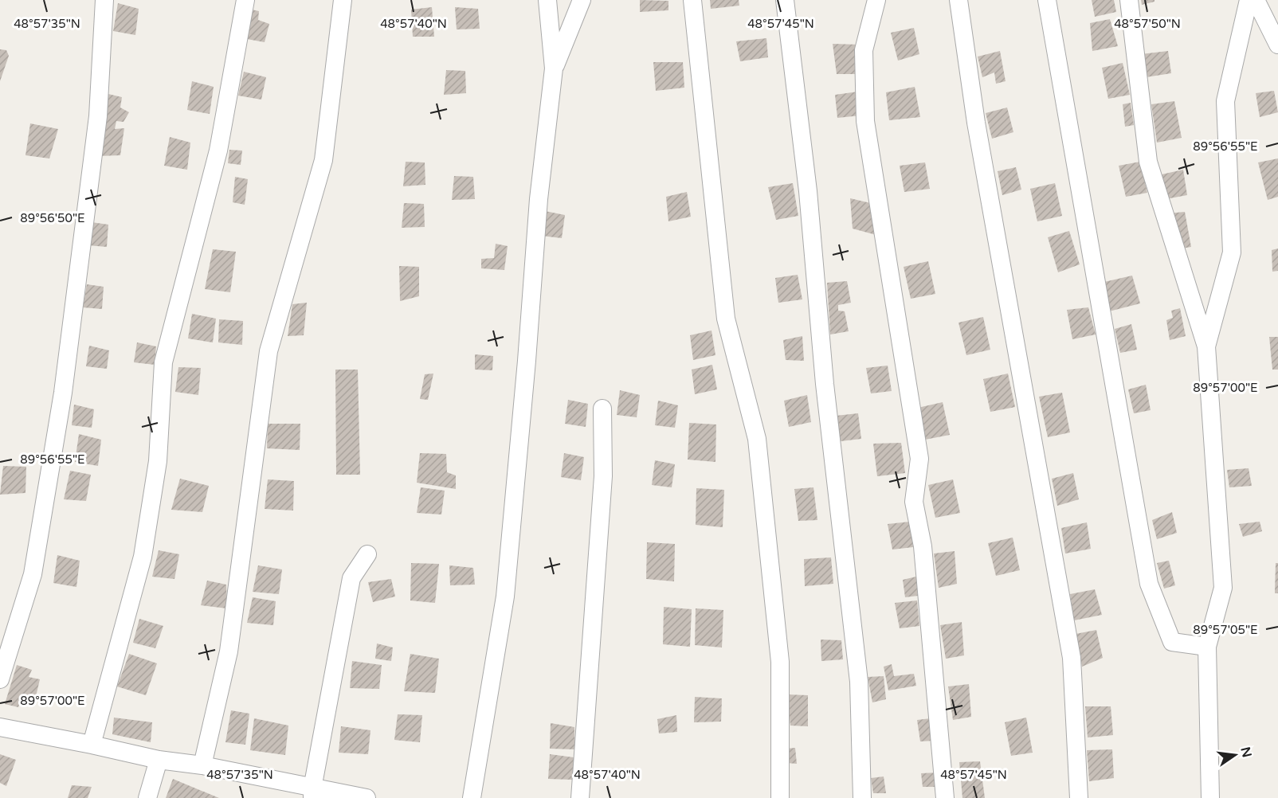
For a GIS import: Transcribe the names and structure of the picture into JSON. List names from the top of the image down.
{
  "north": "right",
  "coordinates": [
    "48°57'35\"N",
    "48°57'40\"N",
    "48°57'45\"N",
    "48°57'50\"N",
    "89°56'55\"E",
    "89°56'50\"E",
    "89°57'00\"E",
    "89°57'05\"E"
  ]
}
